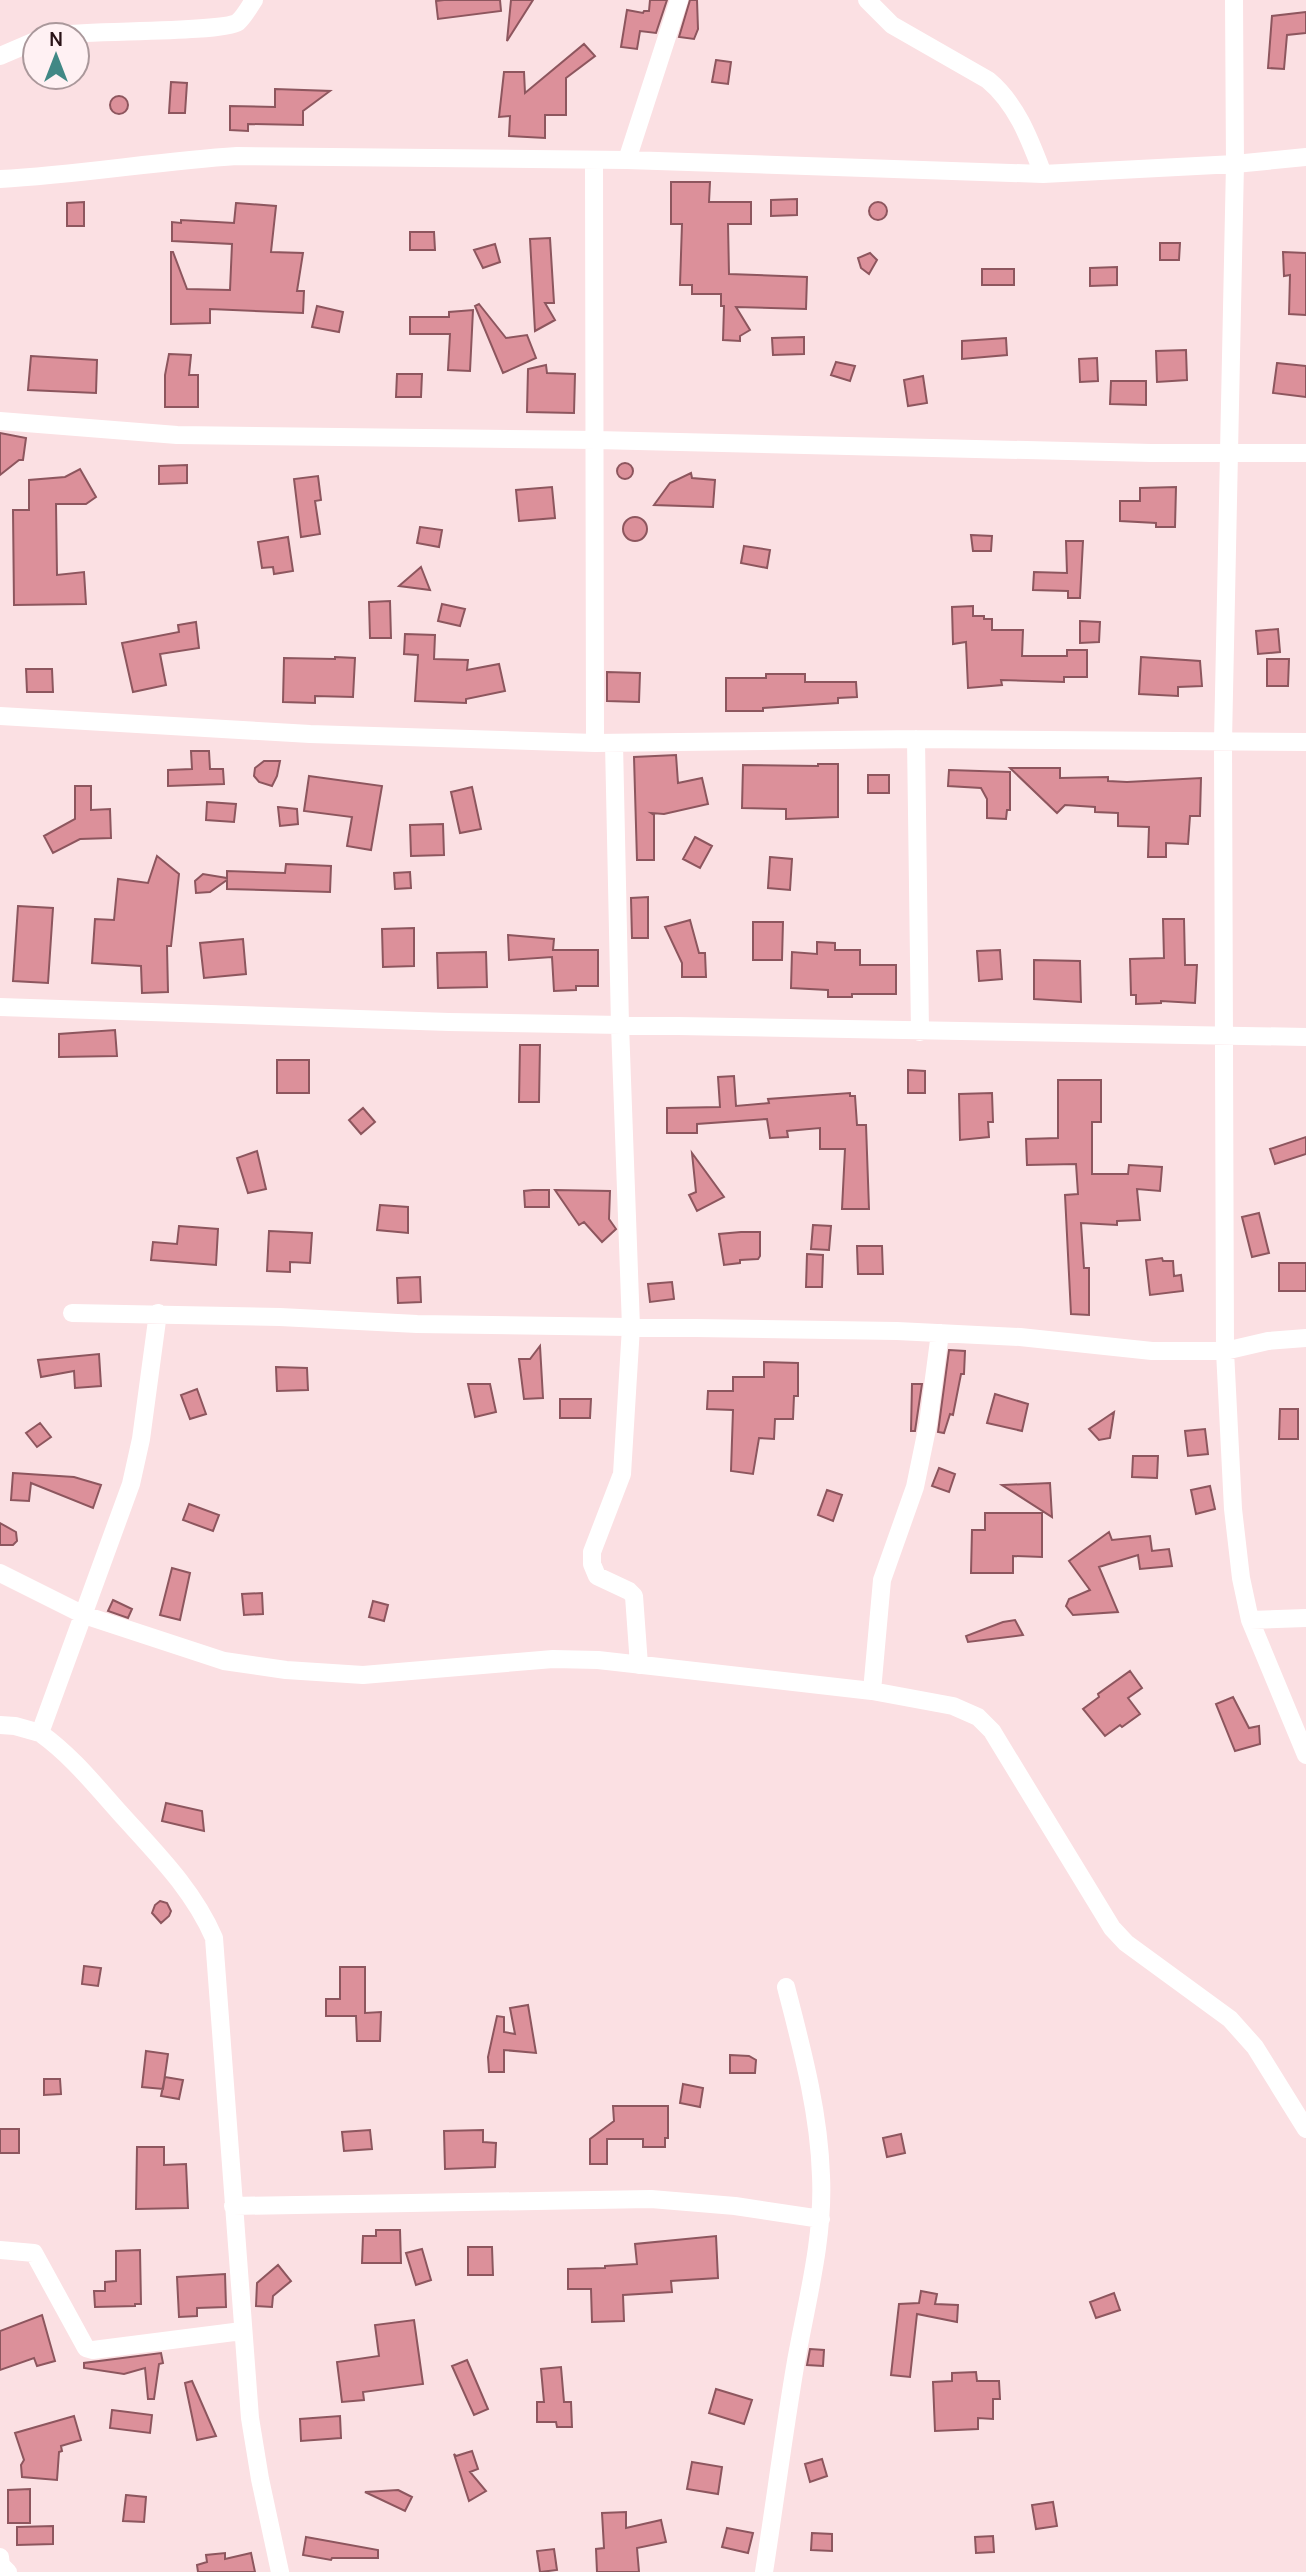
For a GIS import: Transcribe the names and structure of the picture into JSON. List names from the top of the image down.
{
  "north": "top"
}
